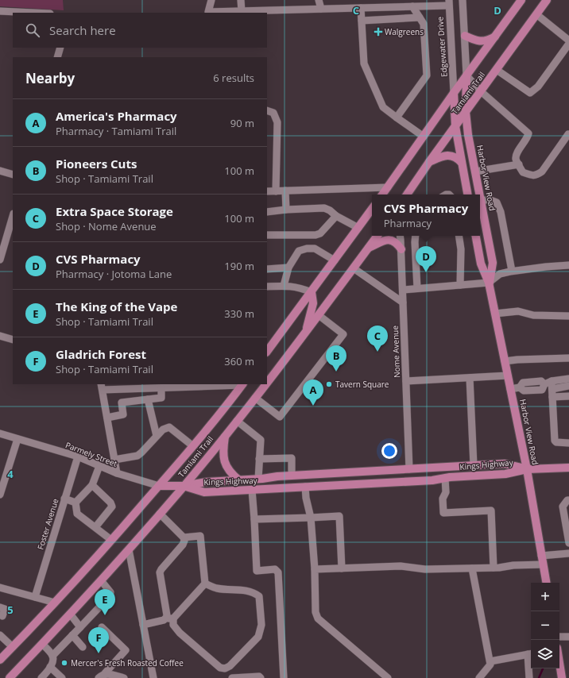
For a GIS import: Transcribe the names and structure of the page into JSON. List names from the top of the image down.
{
  "streets": {
    "main road": ["Tamiami Trail", "Harbor View Road", "Kings Highway"],
    "street": [
      "Edgewater Drive",
      "Nome Avenue",
      "Parmely Street",
      "Foster Avenue"
    ]
  },
  "crossings": [
    ["Edgewater Drive", "Tamiami Trail"],
    ["Tamiami Trail", "Harbor View Road"],
    ["Tamiami Trail", "Parmely Street"],
    ["Tamiami Trail", "Kings Highway"],
    ["Harbor View Road", "Kings Highway"],
    ["Nome Avenue", "Kings Highway"],
    ["Parmely Street", "Foster Avenue"]
  ],
  "places": {
    "health": ["Walgreens"],
    "other": ["Tavern Square", "Mercer's Fresh Roasted Coffee"]
  },
  "page": {
    "search": "Search here",
    "heading": ["Nearby", "6 results"],
    "list": [
      {
        "mark": "A",
        "name": "America's Pharmacy",
        "note": "Pharmacy · Tamiami Trail",
        "value": "90 m"
      },
      {
        "mark": "B",
        "name": "Pioneers Cuts",
        "note": "Shop · Tamiami Trail",
        "value": "100 m"
      },
      {
        "mark": "C",
        "name": "Extra Space Storage",
        "note": "Shop · Nome Avenue",
        "value": "100 m"
      },
      {
        "mark": "D",
        "name": "CVS Pharmacy",
        "note": "Pharmacy · Jotoma Lane",
        "value": "190 m"
      },
      {
        "mark": "E",
        "name": "The King of the Vape",
        "note": "Shop · Tamiami Trail",
        "value": "330 m"
      },
      {
        "mark": "F",
        "name": "Gladrich Forest",
        "note": "Shop · Tamiami Trail",
        "value": "360 m"
      }
    ],
    "popup": ["CVS Pharmacy", "Pharmacy"],
    "pins": [
      "D",
      "C",
      "B",
      "A",
      "E",
      "F"
    ],
    "map_buttons": ["+", "−"]
  },
  "grid": {
    "columns": ["C", "D"],
    "rows": ["4", "5"]
  }
}
